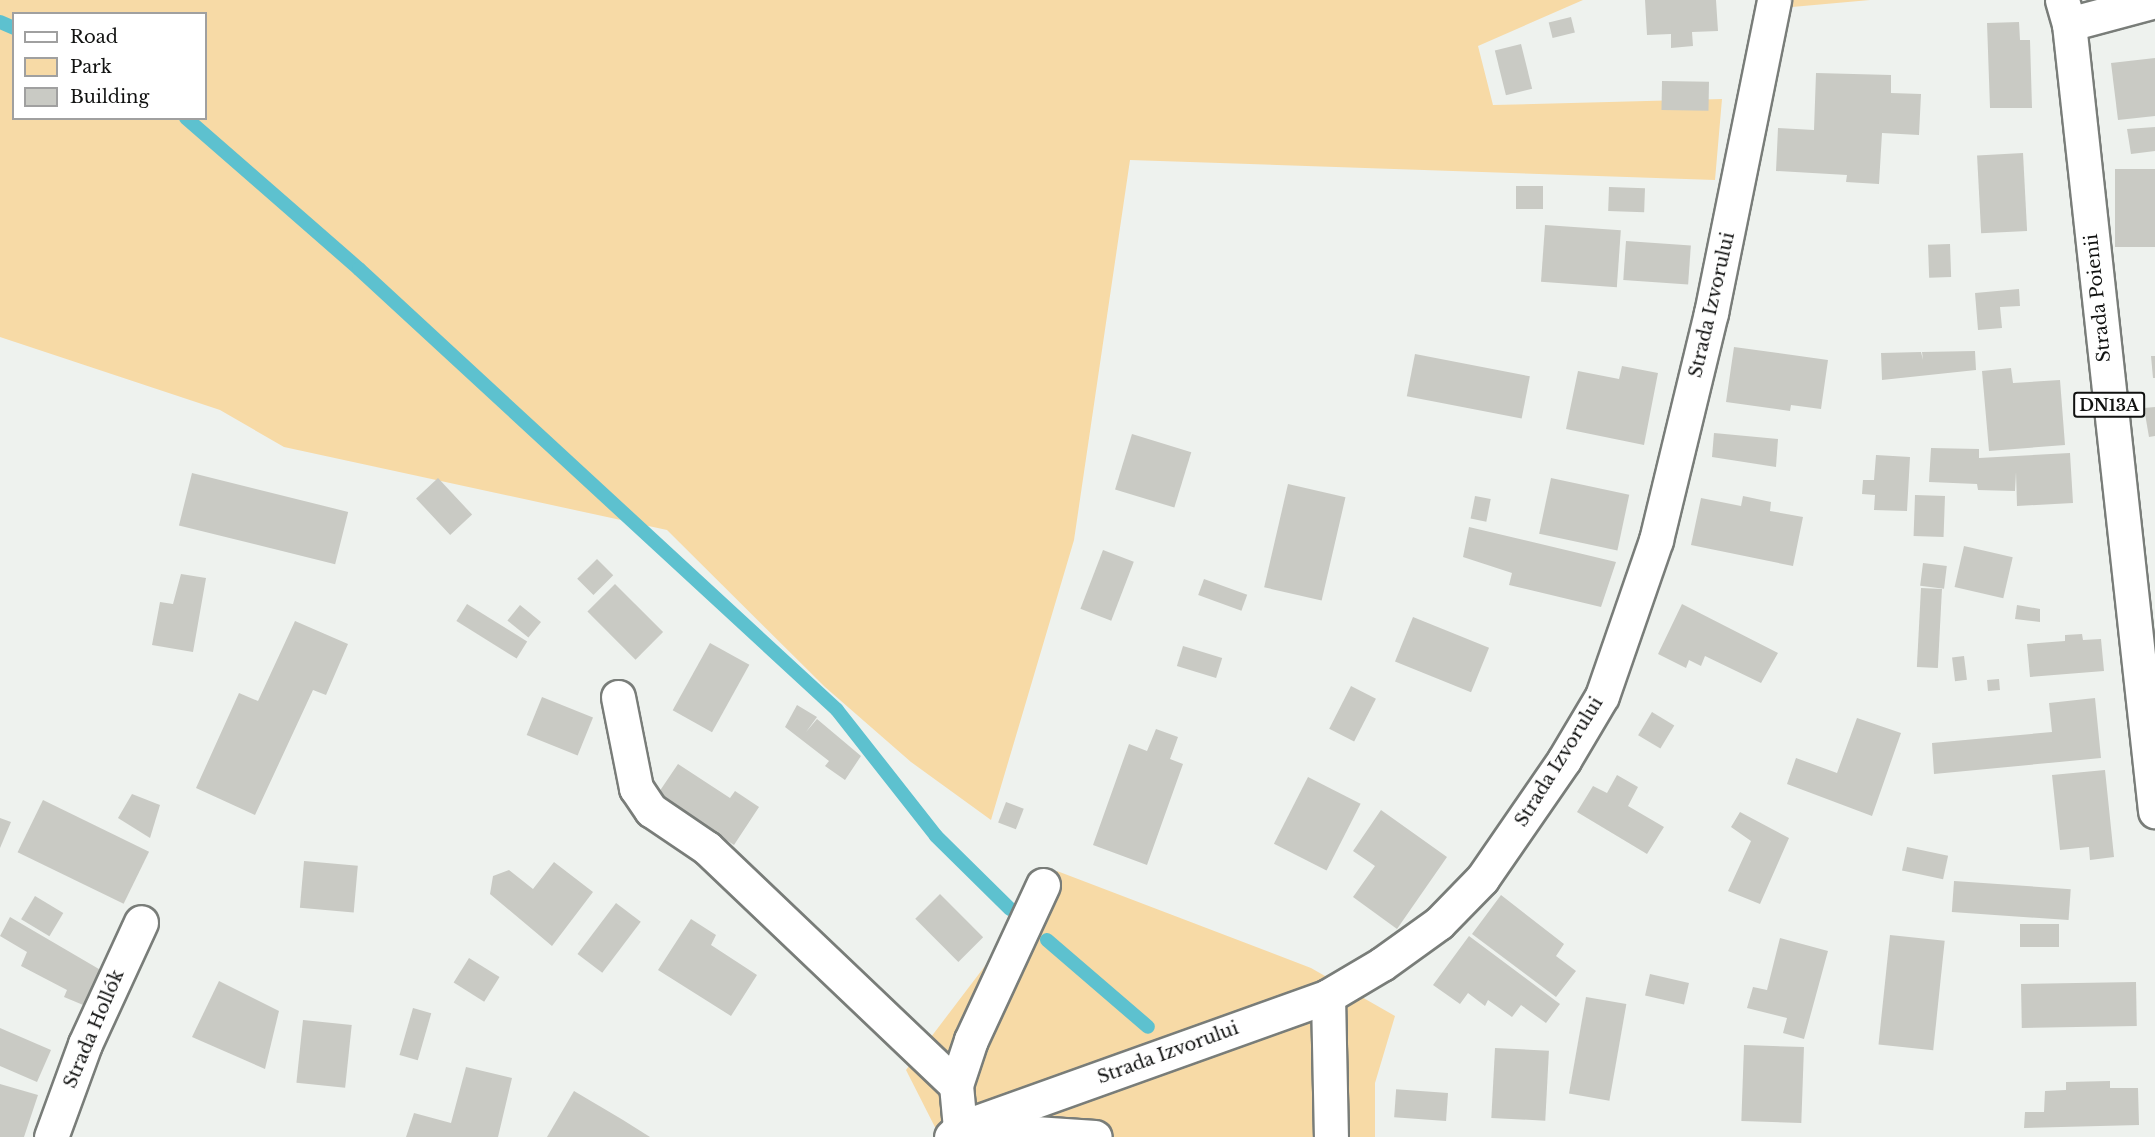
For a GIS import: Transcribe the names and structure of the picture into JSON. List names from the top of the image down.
{
  "streets": {
    "main road": [
      "Strada Poienii",
      "Strada Izvorului",
      "DN13A",
      "Strada Hollók"
    ]
  },
  "legend": ["Road", "Park", "Building"]
}
